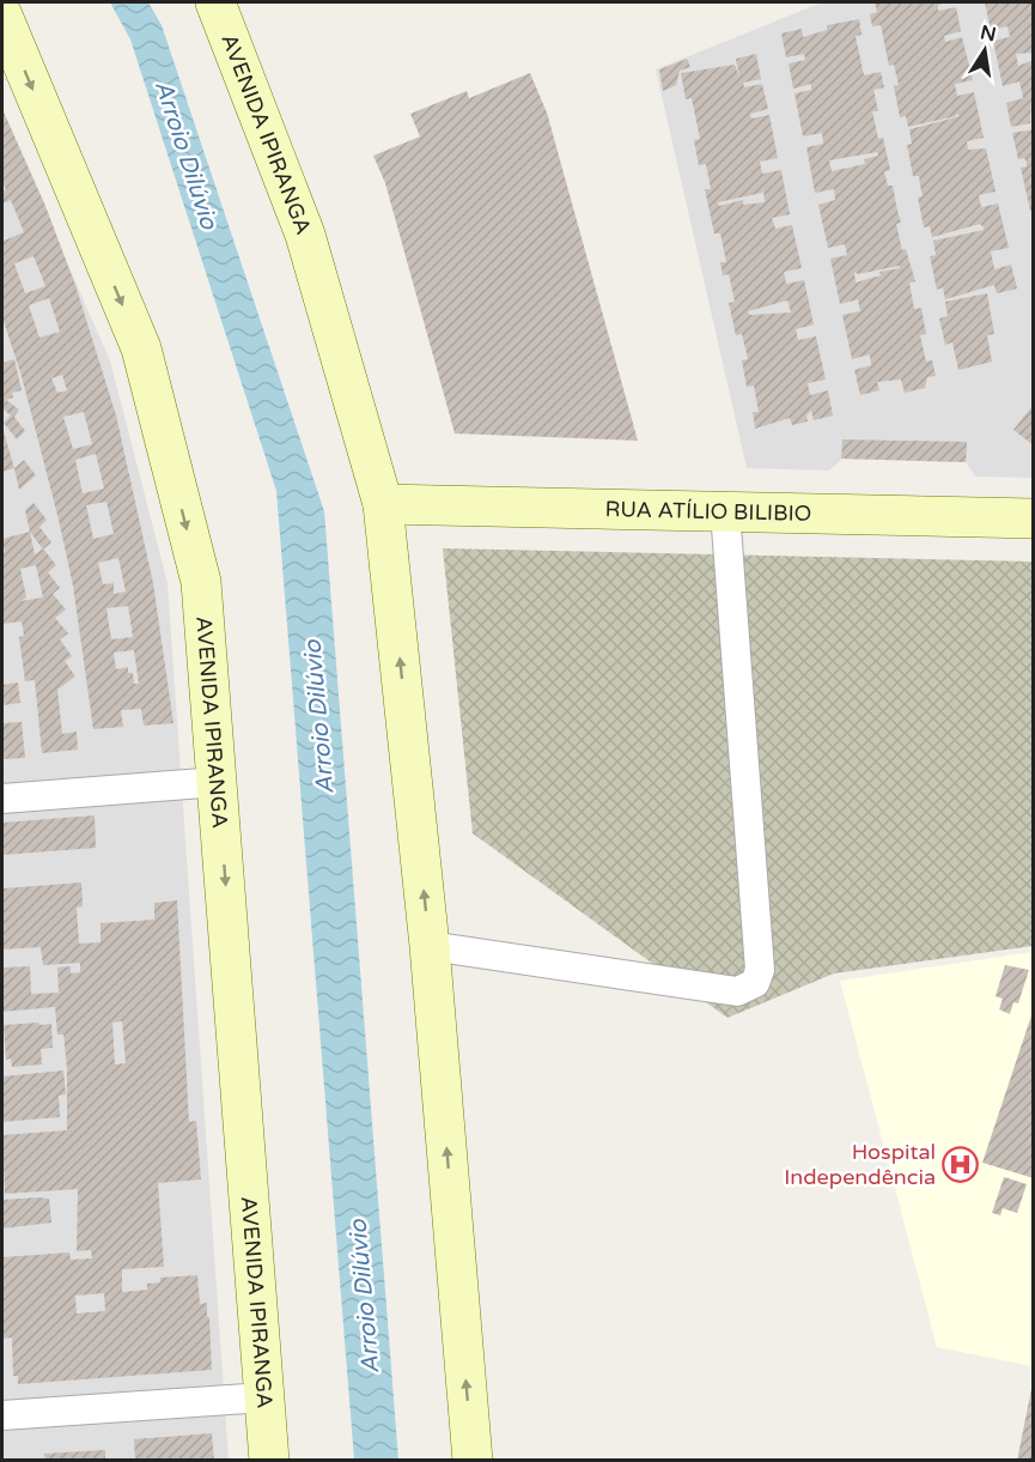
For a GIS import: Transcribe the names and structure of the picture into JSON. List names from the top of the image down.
{
  "streets": {
    "main road": ["AVENIDA IPIRANGA", "RUA ATÍLIO BILIBIO"]
  },
  "crossings": [
    ["AVENIDA IPIRANGA", "RUA ATÍLIO BILIBIO"]
  ],
  "water": ["Arroio Dilúvio"],
  "places": {
    "hospital": ["Hospital Independência"]
  },
  "north": "top"
}
